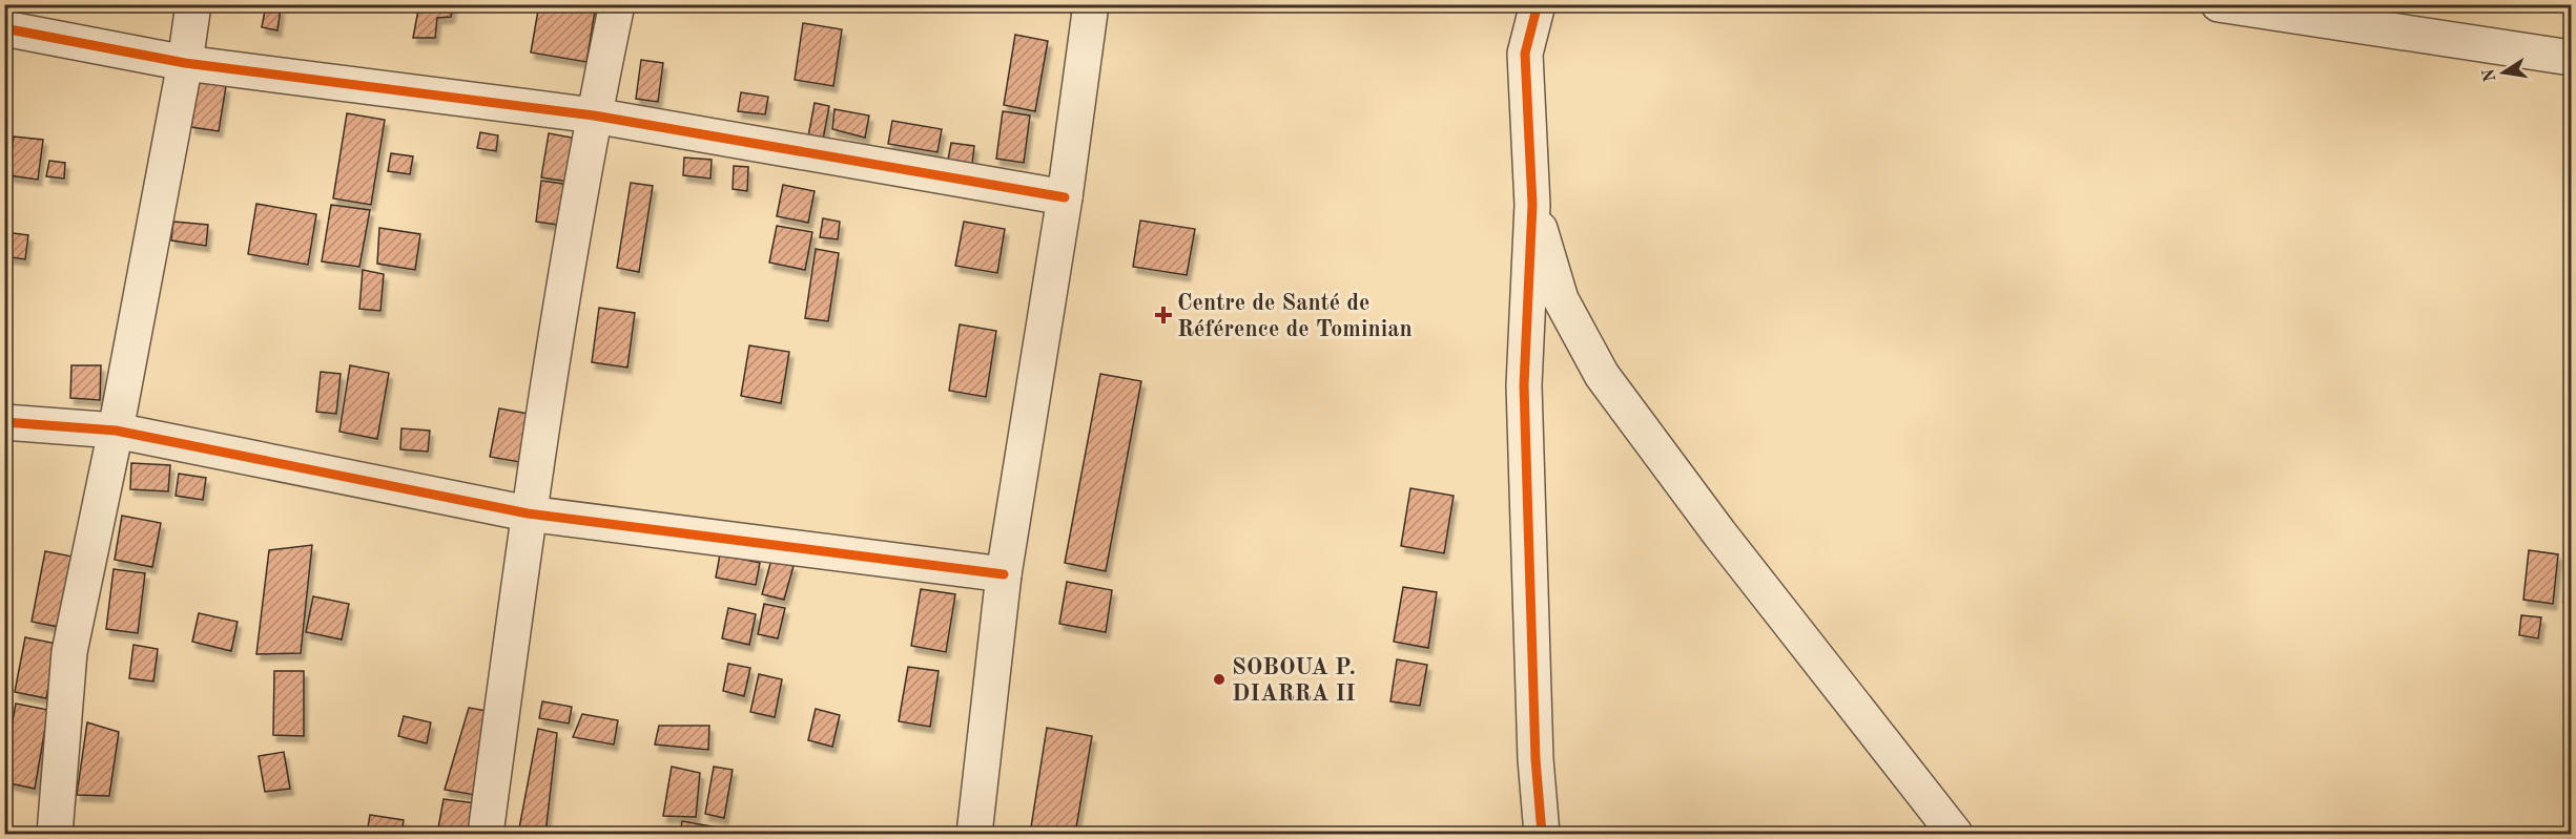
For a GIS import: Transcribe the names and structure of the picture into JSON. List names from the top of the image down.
{
  "places": {
    "health": ["Centre de Santé de Référence de Tominian"],
    "other": ["SOBOUA P. DIARRA II"]
  },
  "north": "left"
}
